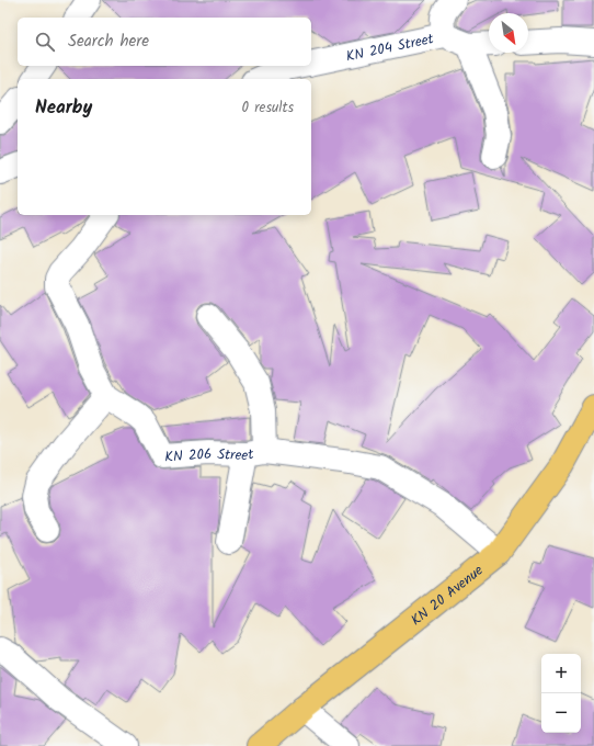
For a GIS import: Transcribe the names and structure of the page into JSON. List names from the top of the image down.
{
  "streets": {
    "main road": ["KN 20 Avenue"],
    "street": ["KN 204 Street", "KN 206 Street"]
  },
  "crossings": [
    ["KN 206 Street", "KN 20 Avenue"]
  ],
  "north": "bottom right",
  "page": {
    "search": "Search here",
    "heading": ["Nearby", "0 results"],
    "map_buttons": ["+", "−"]
  }
}
